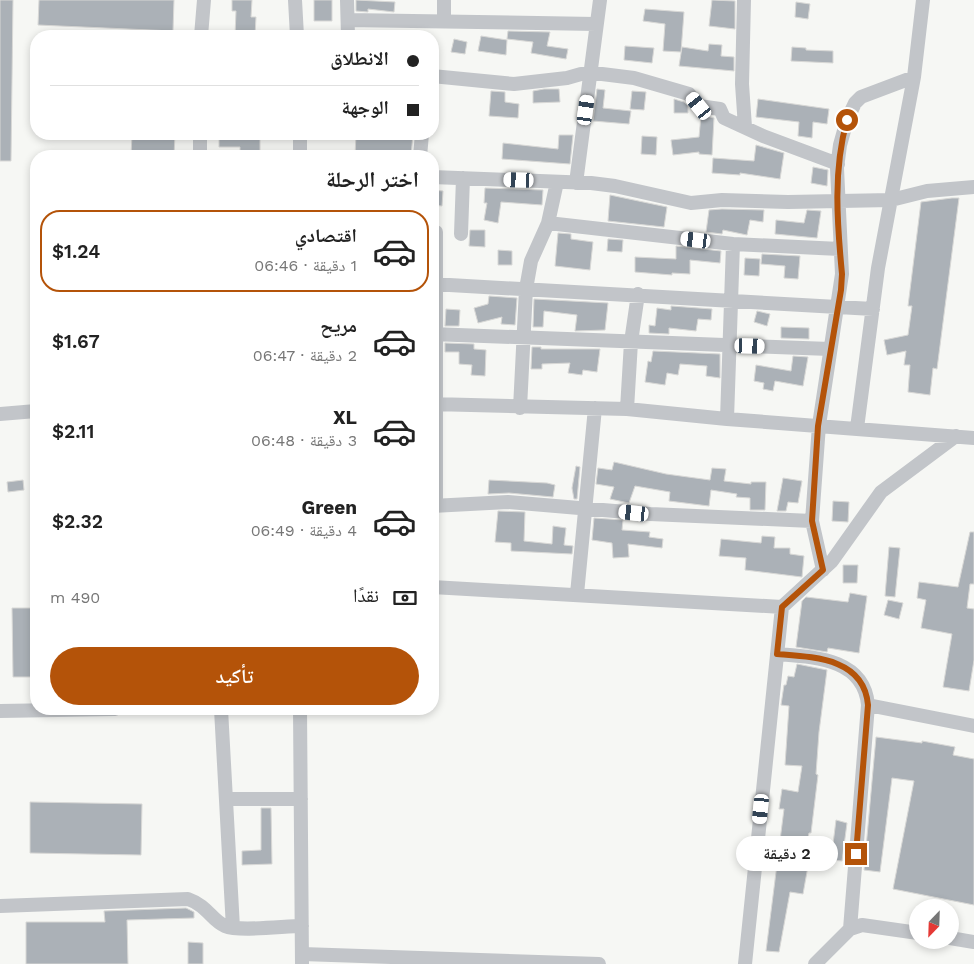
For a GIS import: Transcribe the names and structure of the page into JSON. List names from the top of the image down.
{
  "north": "bottom left",
  "page": {
    "banner": ["الانطلاق", "الوجهة"],
    "heading": "اختر الرحلة",
    "list": [
      {
        "name": "اقتصادي",
        "note": "1 دقيقة · 06:46",
        "value": "$1.24"
      },
      {
        "name": "مريح",
        "note": "2 دقيقة · 06:47",
        "value": "$1.67"
      },
      {
        "name": "XL",
        "note": "3 دقيقة · 06:48",
        "value": "$2.11"
      },
      {
        "name": "Green",
        "note": "4 دقيقة · 06:49",
        "value": "$2.32"
      }
    ],
    "pay": ["نقدًا", "490 m"],
    "buttons": "تأكيد",
    "bubble": "2 دقيقة"
  }
}
